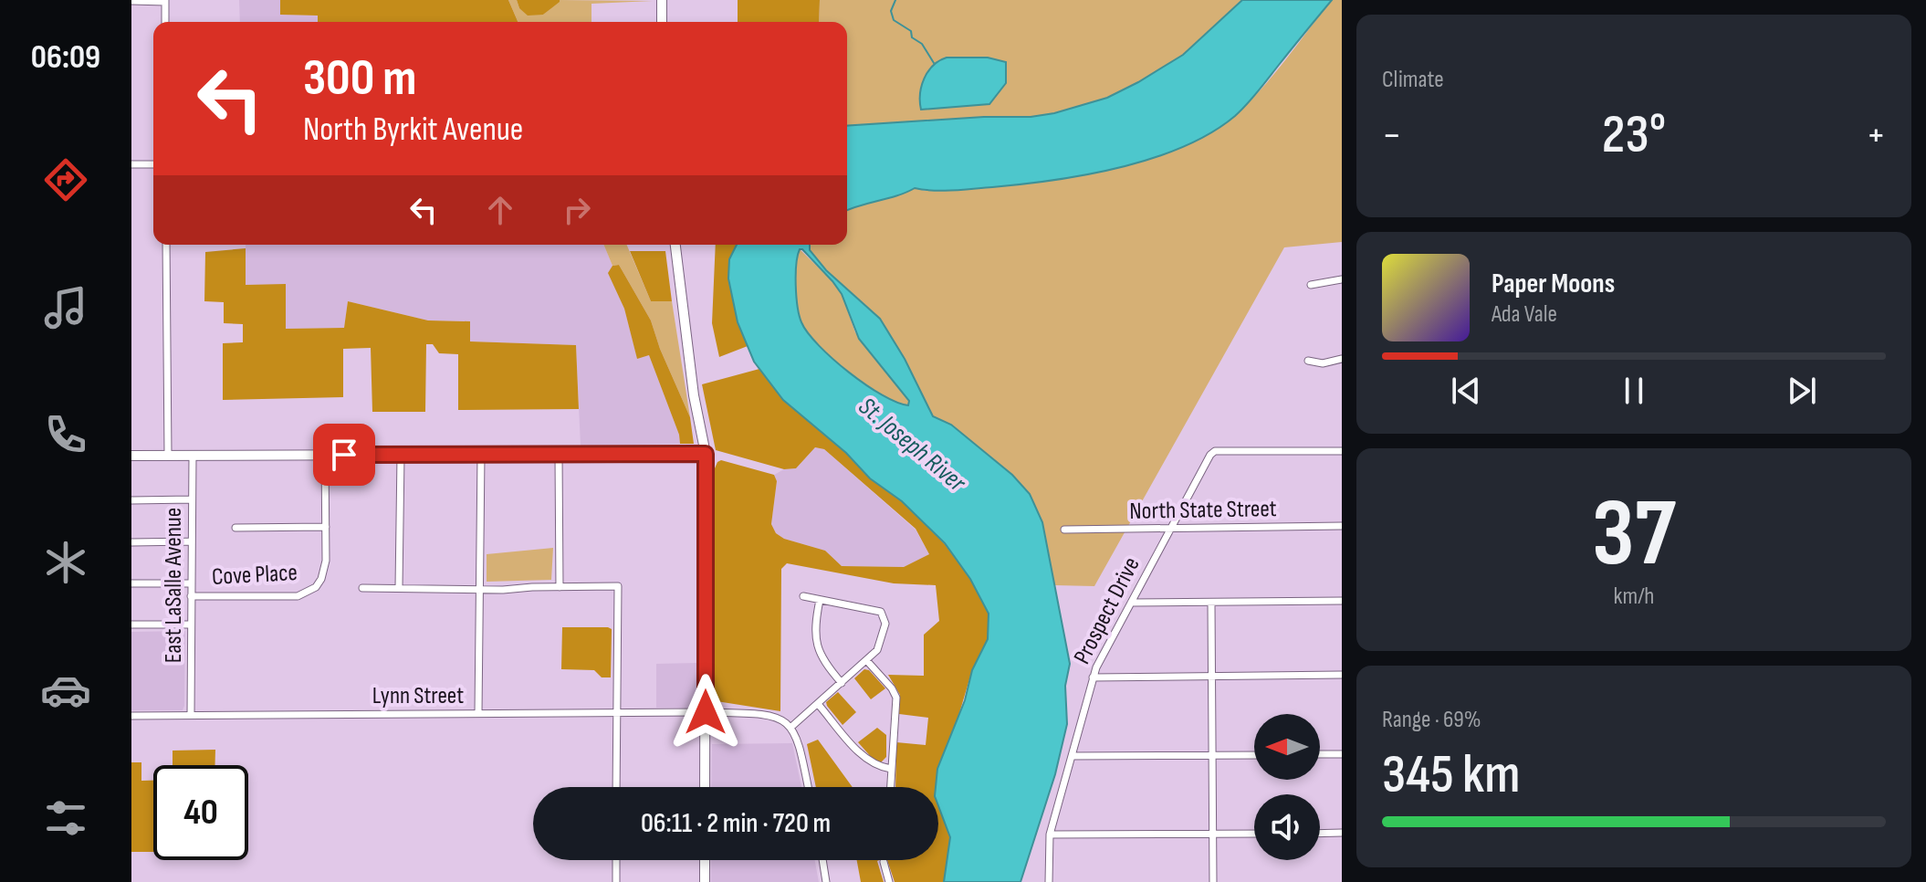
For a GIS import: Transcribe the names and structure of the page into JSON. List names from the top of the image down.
{
  "streets": {
    "street": [
      "North State Street",
      "Cove Place",
      "East LaSalle Avenue",
      "Prospect Drive",
      "Lynn Street"
    ]
  },
  "crossings": [
    ["North State Street", "Prospect Drive"],
    ["Cove Place", "East LaSalle Avenue"],
    ["East LaSalle Avenue", "Lynn Street"]
  ],
  "water": ["St. Joseph River"],
  "north": "left",
  "page": {
    "tabs": "06:09",
    "tile": [
      "Climate",
      ["37", "km/h"],
      ["Range · 69%", "345 km"]
    ],
    "turn": ["300 m", "North Byrkit Avenue"],
    "heat": ["−", "23°", "+"],
    "song": ["Paper Moons", "Ada Vale"],
    "limit": "40",
    "trip": "06:11 · 2 min · 720 m"
  }
}
